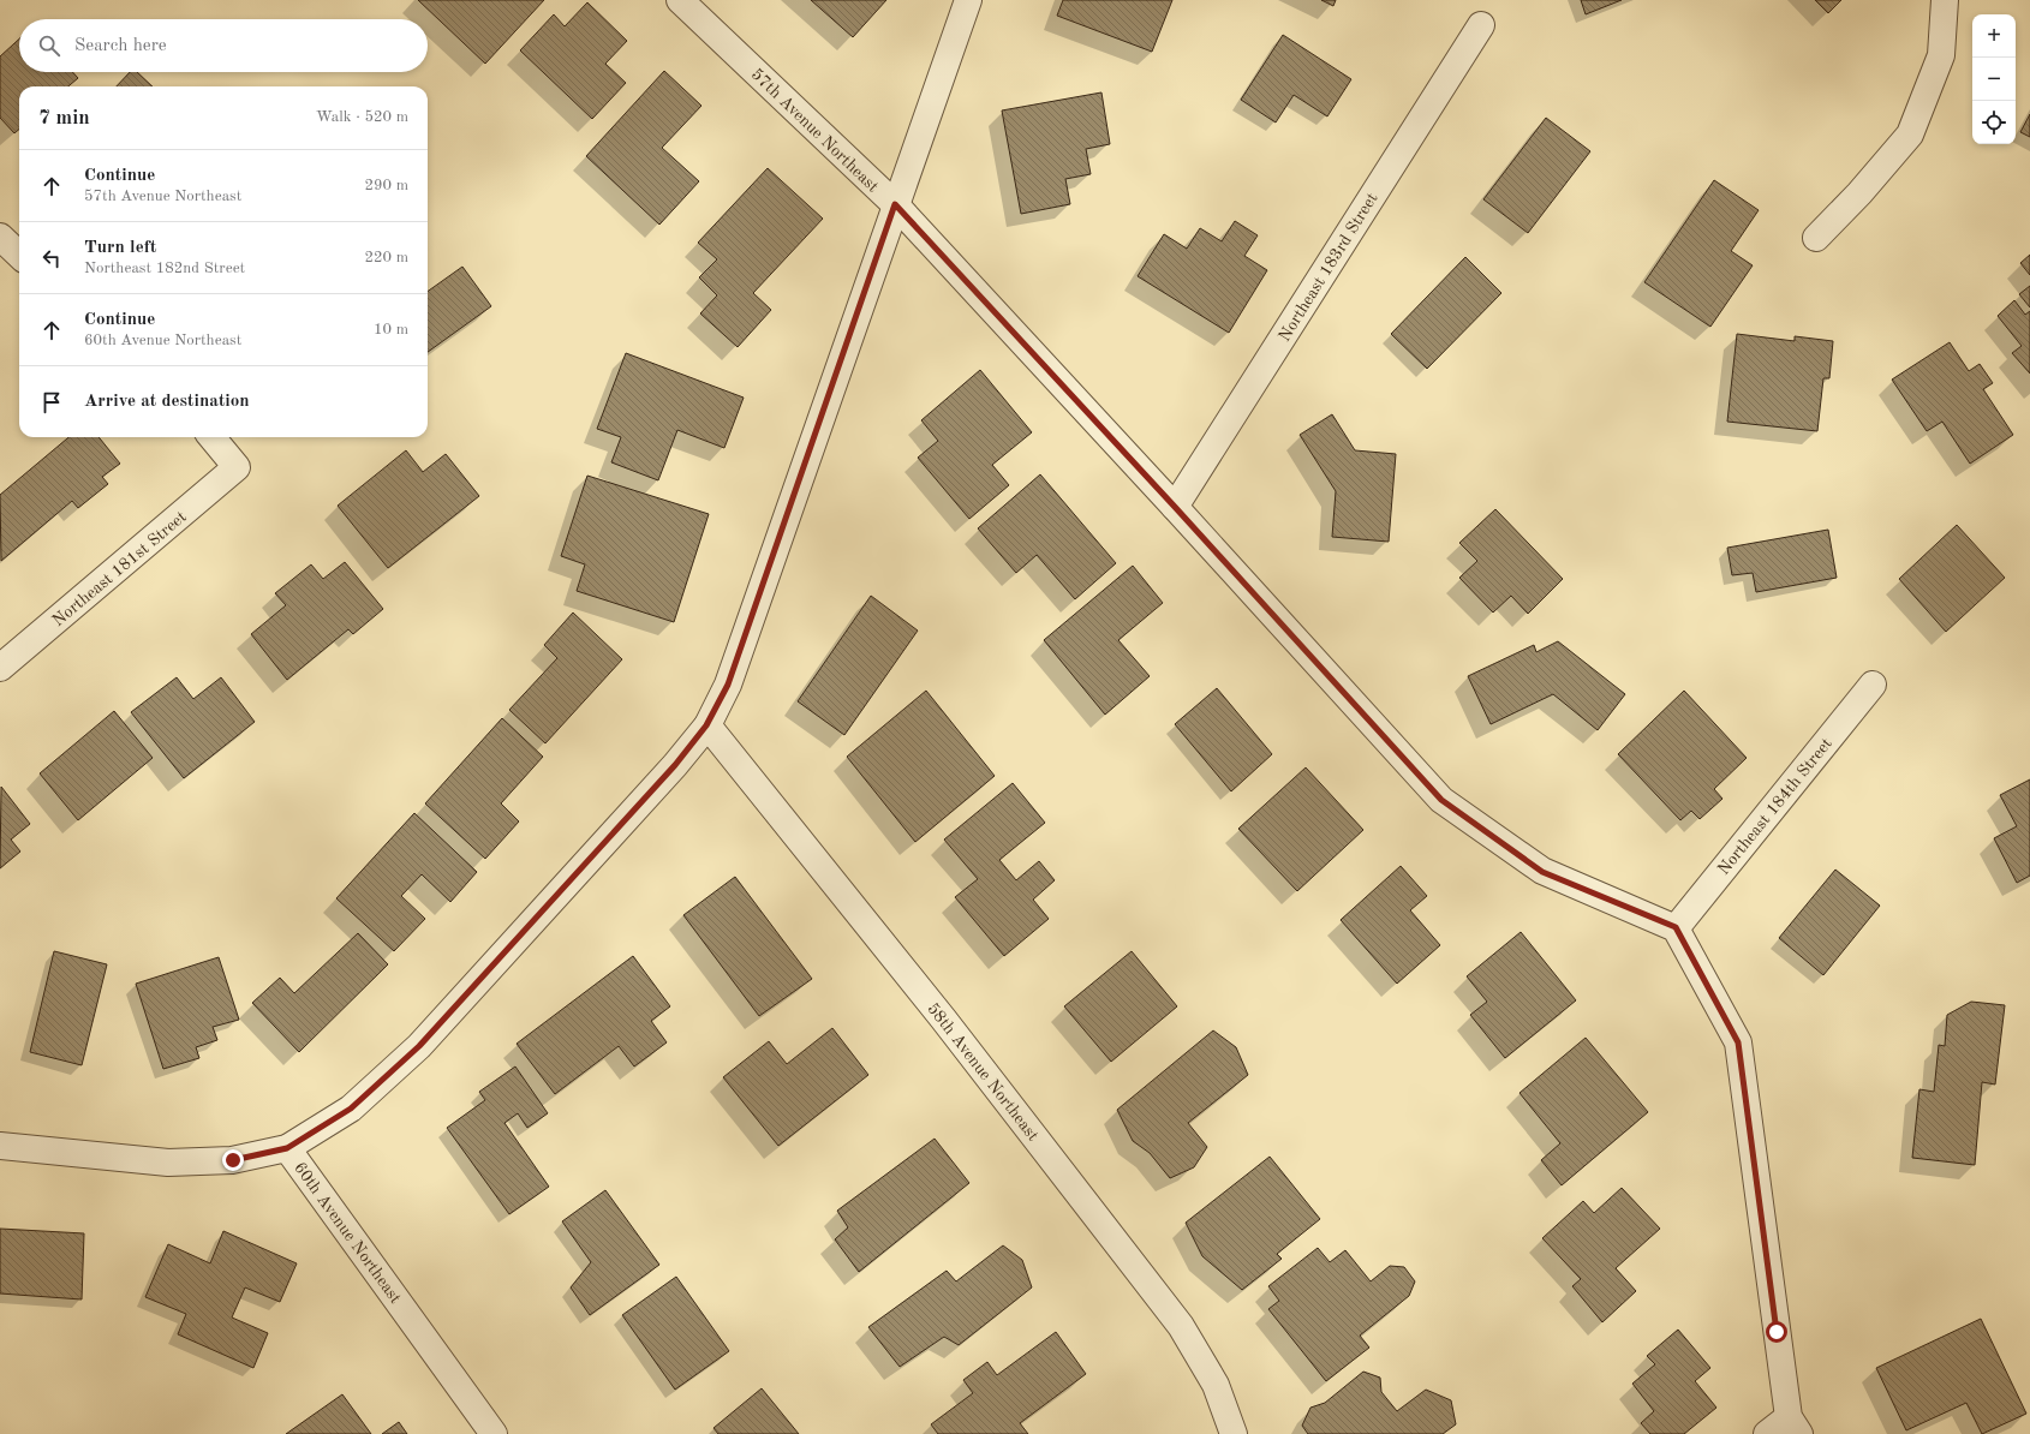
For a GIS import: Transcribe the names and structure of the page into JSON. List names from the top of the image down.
{
  "streets": {
    "street": [
      "57th Avenue Northeast",
      "Northeast 183rd Street",
      "Northeast 181st Street",
      "Northeast 184th Street",
      "58th Avenue Northeast",
      "60th Avenue Northeast"
    ]
  },
  "crossings": [
    ["57th Avenue Northeast", "Northeast 183rd Street"],
    ["57th Avenue Northeast", "Northeast 184th Street"]
  ],
  "page": {
    "map_buttons": ["+", "−"],
    "search": "Search here",
    "heading": ["7 min", "Walk · 520 m"],
    "list": [
      ["Continue", "57th Avenue Northeast", "290 m"],
      ["Turn left", "Northeast 182nd Street", "220 m"],
      ["Continue", "60th Avenue Northeast", "10 m"],
      "Arrive at destination"
    ]
  }
}
